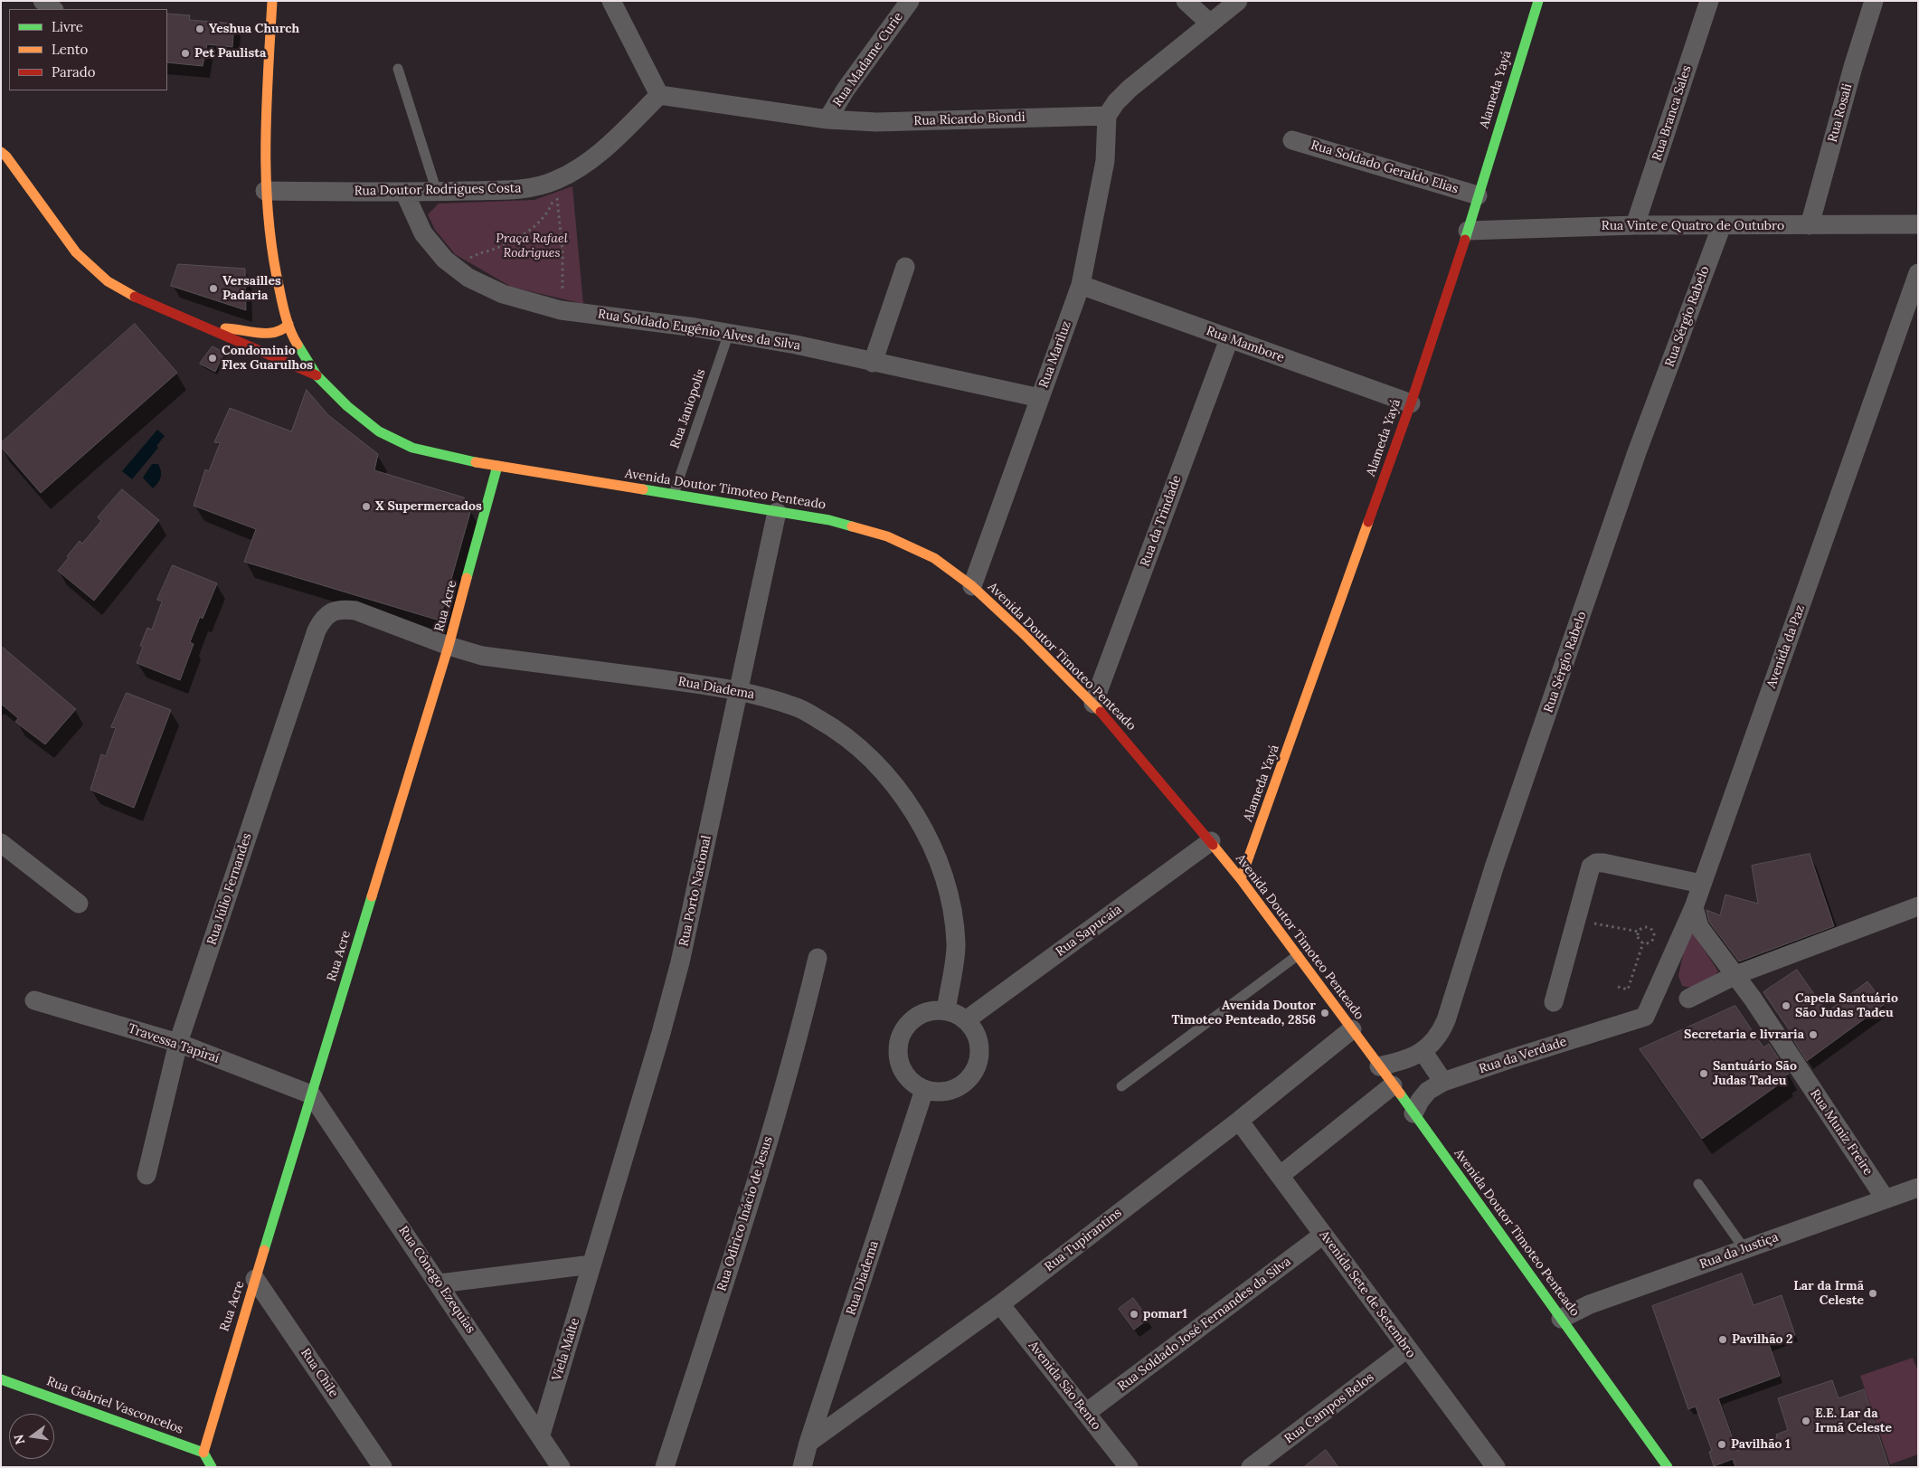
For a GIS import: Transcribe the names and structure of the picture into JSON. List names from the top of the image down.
{
  "streets": {
    "street": [
      "Rua Madame Curie",
      "Alameda Yayá",
      "Rua Branca Sales",
      "Rua Rosali",
      "Rua Ricardo Biondi",
      "Rua Soldado Geraldo Elias",
      "Rua Doutor Rodrigues Costa",
      "Rua Vinte e Quatro de Outubro",
      "Rua Sérgio Rabelo",
      "Rua Soldado Eugênio Alves da Silva",
      "Rua Mambore",
      "Rua Mariluz",
      "Avenida Doutor Timoteo Penteado",
      "Rua da Trindade",
      "Rua Acre",
      "Avenida da Paz",
      "Rua Diadema",
      "Rua Júlio Fernandes",
      "Rua Porto Nacional",
      "Rua Sapucaia",
      "Travessa Tapiraí",
      "Rua da Verdade",
      "Rua Muniz Freire",
      "Rua Odirico Inácio de Jesus",
      "Rua Tupirantins",
      "Rua da Justiça",
      "Rua Cônego Ezequias",
      "Avenida Sete de Setembro",
      "Rua Soldado José Fernandes da Silva",
      "Viela Malte",
      "Rua Chile",
      "Avenida São Bento",
      "Rua Gabriel Vasconcelos",
      "Rua Campos Belos"
    ],
    "lane": ["Rua Janiopolis"]
  },
  "crossings": [
    ["Rua Madame Curie", "Rua Ricardo Biondi"],
    ["Alameda Yayá", "Rua Soldado Geraldo Elias"],
    ["Alameda Yayá", "Rua Vinte e Quatro de Outubro"],
    ["Alameda Yayá", "Rua Mambore"],
    ["Alameda Yayá", "Avenida Doutor Timoteo Penteado"],
    ["Rua Branca Sales", "Rua Vinte e Quatro de Outubro"],
    ["Rua Rosali", "Rua Vinte e Quatro de Outubro"],
    ["Rua Ricardo Biondi", "Rua Doutor Rodrigues Costa"],
    ["Rua Ricardo Biondi", "Rua Mariluz"],
    ["Rua Doutor Rodrigues Costa", "Rua Soldado Eugênio Alves da Silva"],
    ["Rua Doutor Rodrigues Costa", "Avenida Doutor Timoteo Penteado"],
    ["Rua Vinte e Quatro de Outubro", "Rua Sérgio Rabelo"],
    ["Rua Sérgio Rabelo", "Avenida Doutor Timoteo Penteado"],
    ["Rua Soldado Eugênio Alves da Silva", "Rua Mariluz"],
    ["Rua Soldado Eugênio Alves da Silva", "Rua Janiopolis"],
    ["Rua Mambore", "Rua Mariluz"],
    ["Rua Mambore", "Rua da Trindade"],
    ["Rua Mariluz", "Avenida Doutor Timoteo Penteado"],
    ["Rua Janiopolis", "Avenida Doutor Timoteo Penteado"],
    ["Avenida Doutor Timoteo Penteado", "Rua da Trindade"],
    ["Avenida Doutor Timoteo Penteado", "Rua Acre"],
    ["Avenida Doutor Timoteo Penteado", "Rua Porto Nacional"],
    ["Avenida Doutor Timoteo Penteado", "Rua Sapucaia"],
    ["Avenida Doutor Timoteo Penteado", "Rua da Verdade"],
    ["Avenida Doutor Timoteo Penteado", "Rua Tupirantins"],
    ["Avenida Doutor Timoteo Penteado", "Rua da Justiça"],
    ["Rua Acre", "Rua Diadema"],
    ["Rua Acre", "Travessa Tapiraí"],
    ["Rua Acre", "Rua Cônego Ezequias"],
    ["Rua Acre", "Rua Chile"],
    ["Rua Acre", "Rua Gabriel Vasconcelos"],
    ["Avenida da Paz", "Rua da Verdade"],
    ["Avenida da Paz", "Rua Muniz Freire"],
    ["Rua Diadema", "Rua Júlio Fernandes"],
    ["Rua Diadema", "Rua Porto Nacional"],
    ["Rua Diadema", "Rua Sapucaia"],
    ["Rua Diadema", "Rua Tupirantins"],
    ["Rua Júlio Fernandes", "Travessa Tapiraí"],
    ["Rua Porto Nacional", "Viela Malte"],
    ["Travessa Tapiraí", "Rua Cônego Ezequias"],
    ["Rua Muniz Freire", "Rua da Justiça"],
    ["Rua Tupirantins", "Avenida Sete de Setembro"],
    ["Rua Tupirantins", "Avenida São Bento"],
    ["Rua Cônego Ezequias", "Viela Malte"],
    ["Avenida Sete de Setembro", "Rua Soldado José Fernandes da Silva"],
    ["Avenida Sete de Setembro", "Rua Campos Belos"],
    ["Rua Soldado José Fernandes da Silva", "Avenida São Bento"]
  ],
  "parks": ["Praça Rafael Rodrigues"],
  "places": [
    "Yeshua Church",
    "Pet Paulista",
    "Versailles Padaria",
    "Condominio Flex Guarulhos",
    "X Supermercados",
    "Capela Santuário São Judas Tadeu",
    "Avenida Doutor Timoteo Penteado, 2856",
    "Secretaria e livraria",
    "Santuário São Judas Tadeu",
    "Lar da Irmã Celeste",
    "pomar1",
    "Pavilhão 2",
    "E.E. Lar da Irmã Celeste",
    "Pavilhão 1"
  ],
  "legend": ["Livre", "Lento", "Parado"],
  "north": "left"
}
